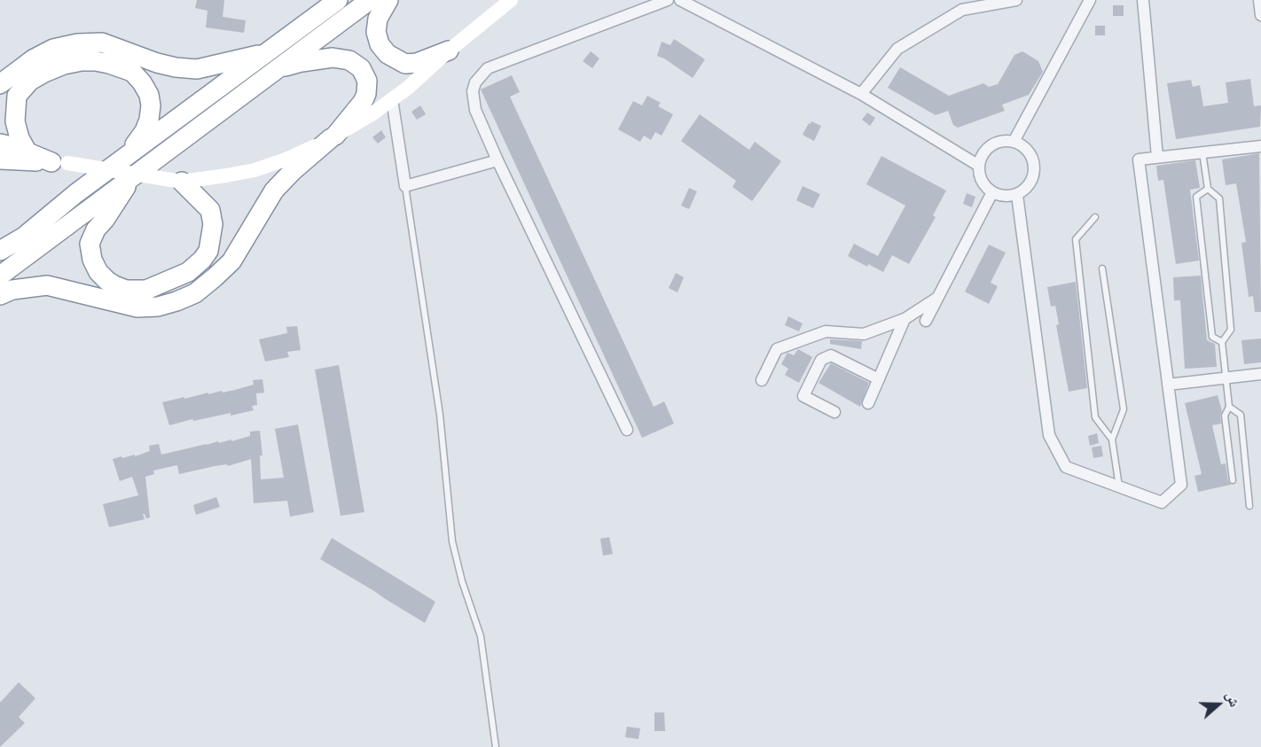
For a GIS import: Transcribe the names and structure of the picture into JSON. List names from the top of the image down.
{
  "north": "right"
}
